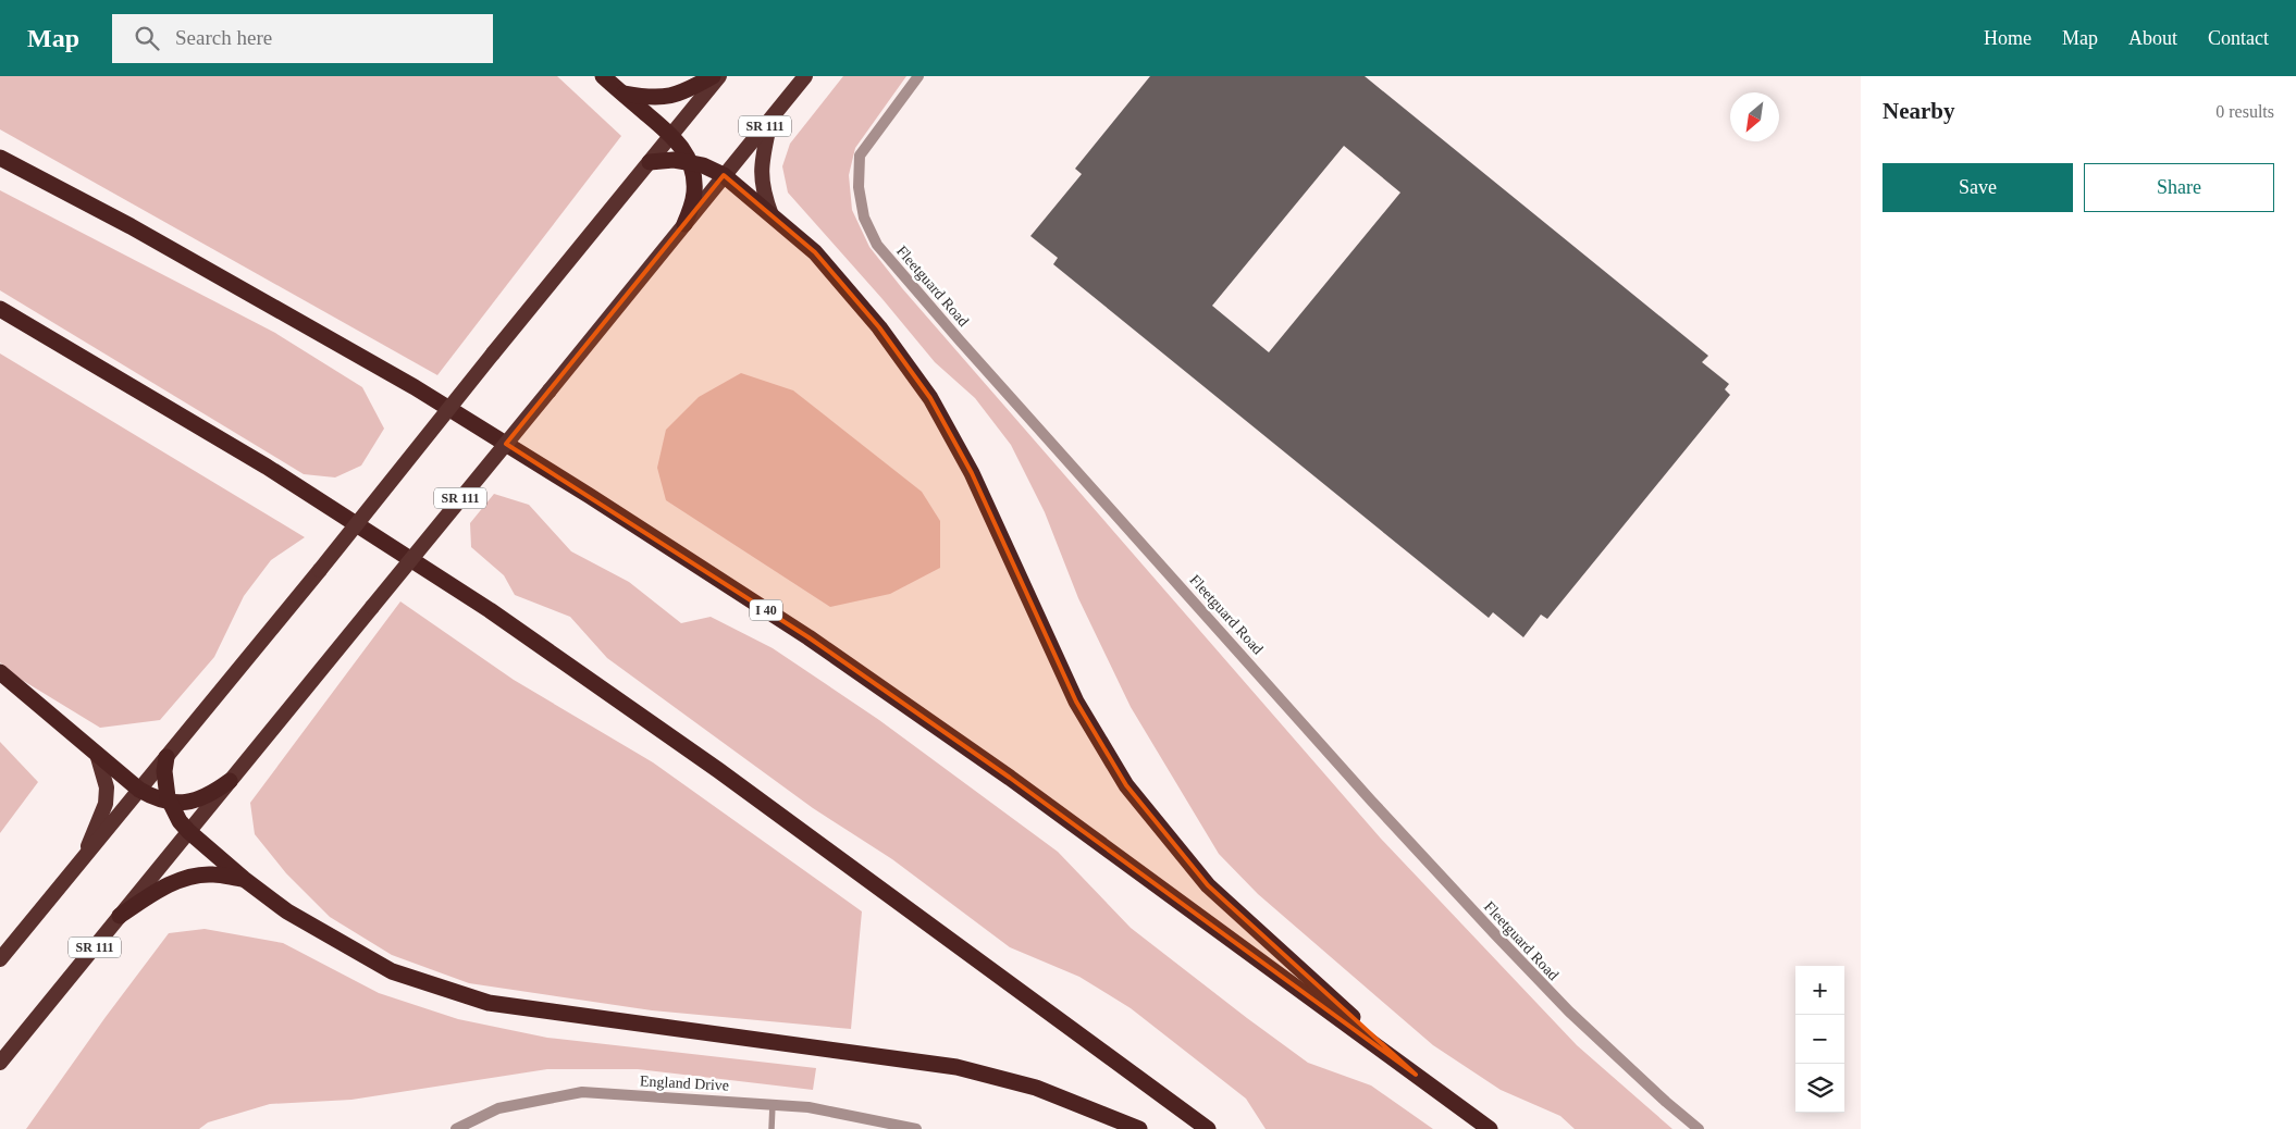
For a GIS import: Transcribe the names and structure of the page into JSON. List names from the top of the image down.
{
  "streets": {
    "highway": ["SR 111", "I 40"],
    "street": ["Fleetguard Road", "England Drive"]
  },
  "north": "bottom left",
  "page": {
    "header": "Map",
    "search": "Search here",
    "nav": [
      "Home",
      "Map",
      "About",
      "Contact"
    ],
    "heading": ["Nearby", "0 results"],
    "buttons": ["Save", "Share"],
    "map_buttons": ["+", "−"]
  }
}
